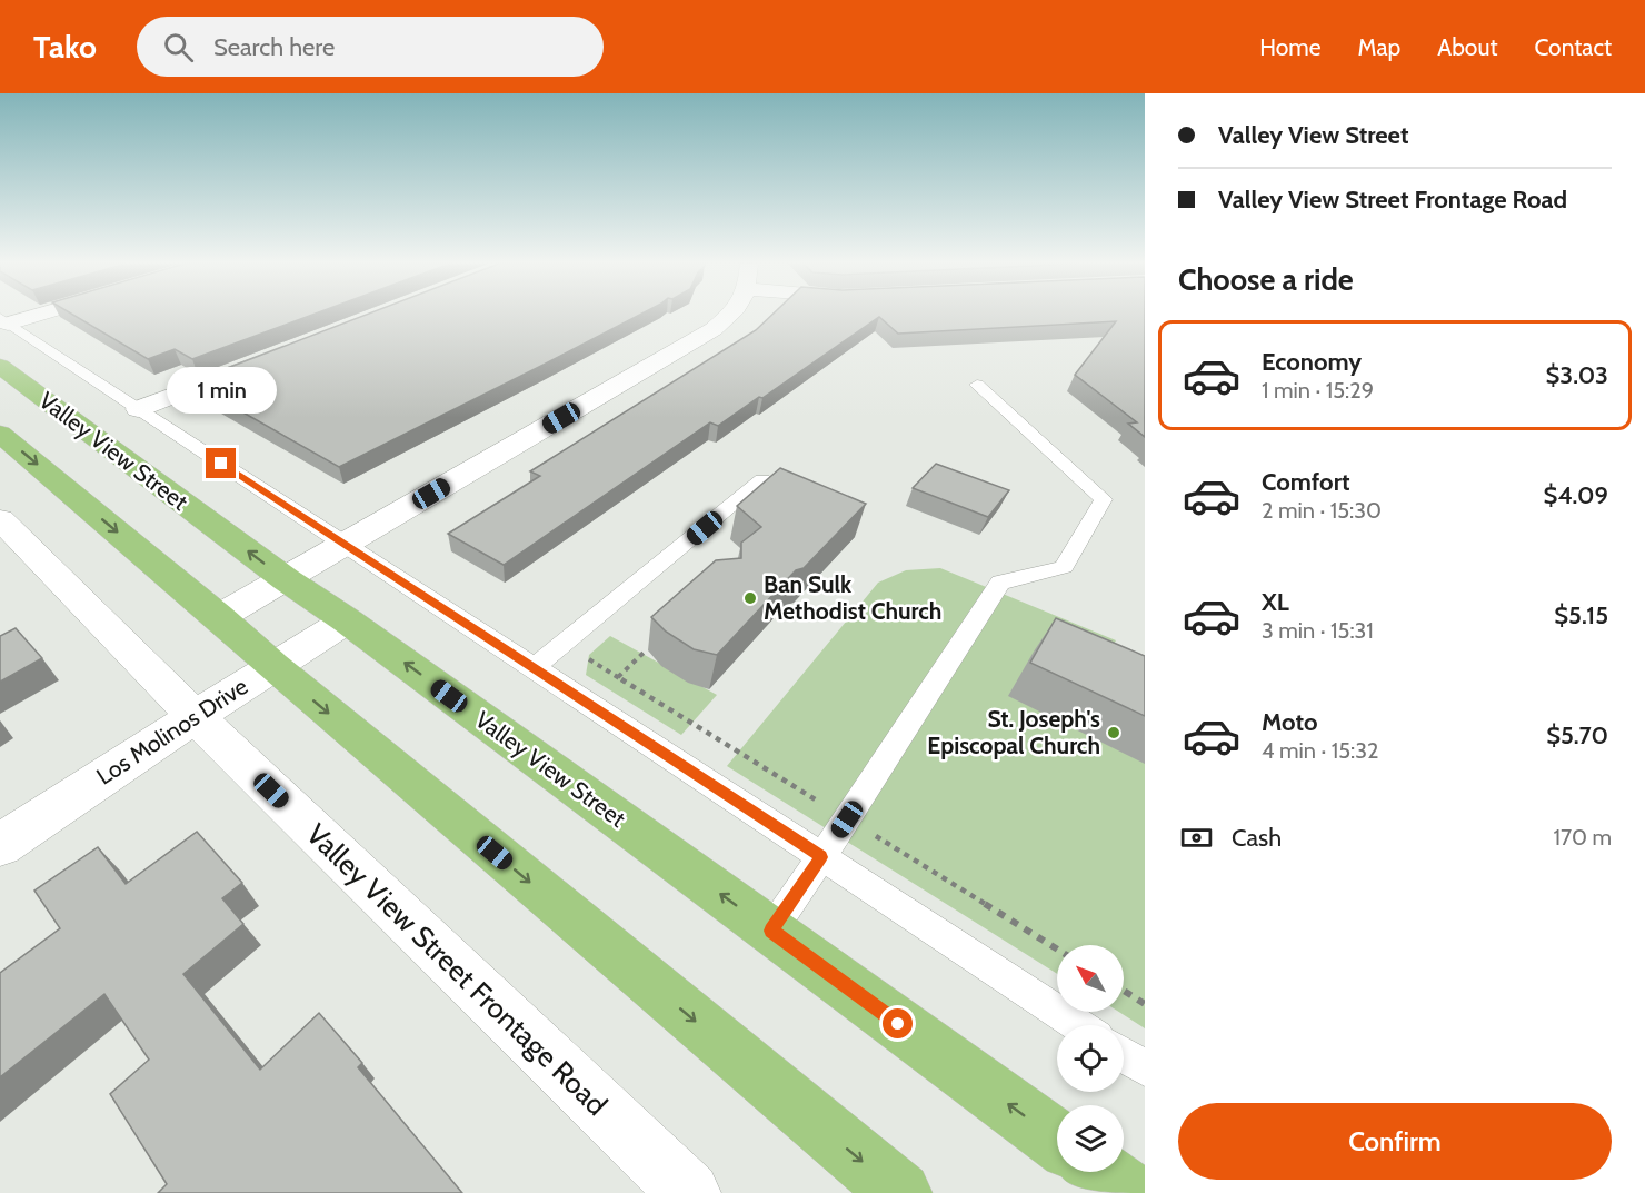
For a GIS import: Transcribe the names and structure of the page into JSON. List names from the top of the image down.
{
  "streets": {
    "main road": ["Valley View Street"],
    "street": ["Los Molinos Drive", "Valley View Street Frontage Road"]
  },
  "crossings": [
    ["Valley View Street", "Los Molinos Drive"],
    ["Los Molinos Drive", "Valley View Street Frontage Road"]
  ],
  "places": ["Ban Sulk Methodist Church", "St. Joseph's Episcopal Church"],
  "north": "top left",
  "page": {
    "header": "Tako",
    "search": "Search here",
    "nav": [
      "Home",
      "Map",
      "About",
      "Contact"
    ],
    "banner": ["Valley View Street", "Valley View Street Frontage Road"],
    "heading": "Choose a ride",
    "list": [
      {
        "name": "Economy",
        "note": "1 min · 15:29",
        "value": "$3.03"
      },
      {
        "name": "Comfort",
        "note": "2 min · 15:30",
        "value": "$4.09"
      },
      {
        "name": "XL",
        "note": "3 min · 15:31",
        "value": "$5.15"
      },
      {
        "name": "Moto",
        "note": "4 min · 15:32",
        "value": "$5.70"
      }
    ],
    "bubble": "1 min",
    "pay": ["Cash", "170 m"],
    "buttons": "Confirm"
  }
}
